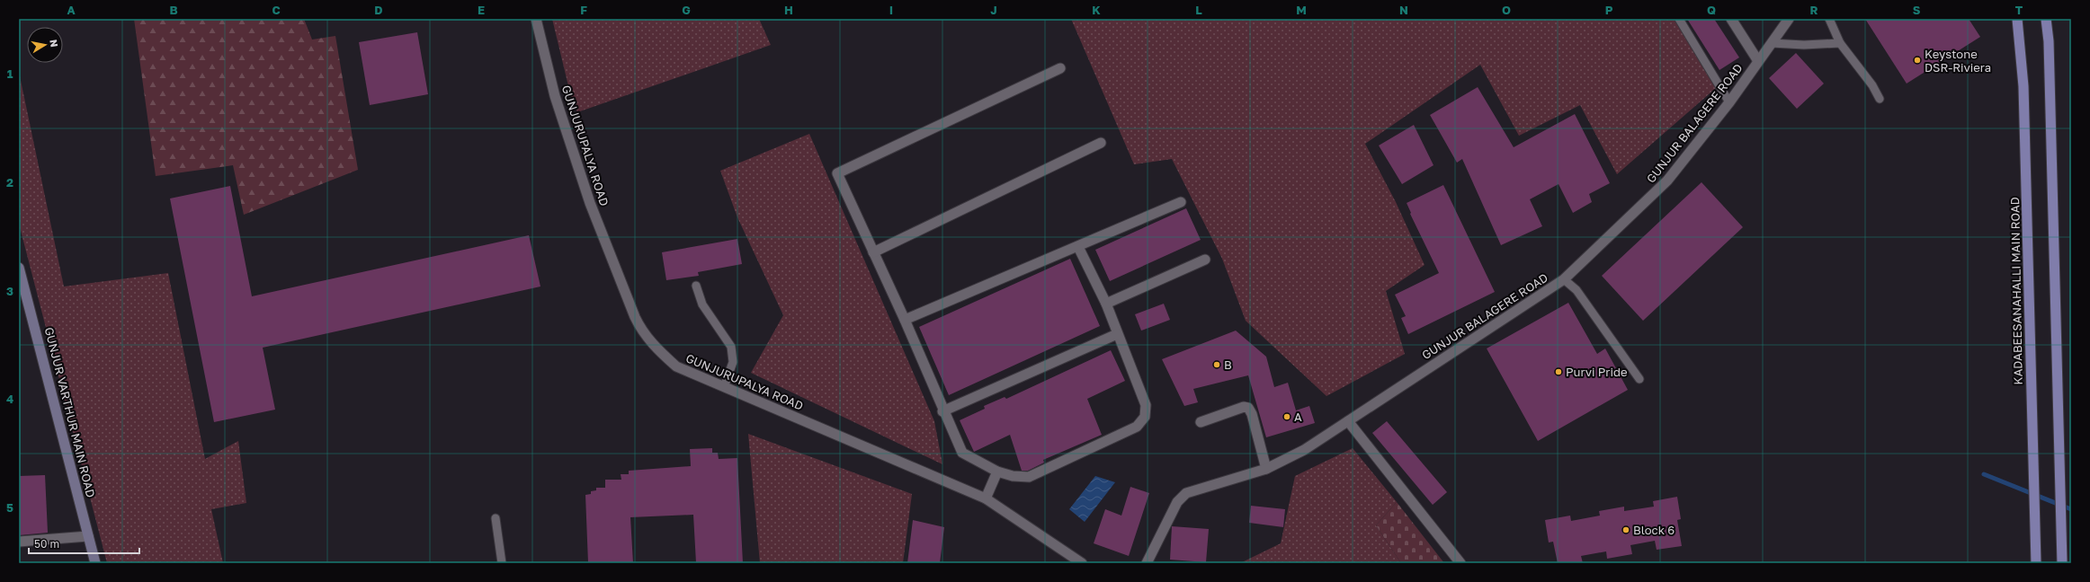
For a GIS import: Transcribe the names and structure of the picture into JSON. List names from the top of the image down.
{
  "streets": {
    "main road": ["KADABEESANAHALLI MAIN ROAD", "GUNJUR VARTHUR MAIN ROAD"],
    "street": ["GUNJUR BALAGERE ROAD", "GUNJURUPALYA ROAD"]
  },
  "places": [
    "Keystone DSR-Riviera",
    "B",
    "Purvi Pride",
    "A",
    "Block 6"
  ],
  "scale_bar": "50 m",
  "north": "right",
  "grid": {
    "columns": [
      "A",
      "B",
      "C",
      "D",
      "E",
      "F",
      "G",
      "H",
      "I",
      "J",
      "K",
      "L",
      "M",
      "N",
      "O",
      "P",
      "Q",
      "R",
      "S",
      "T"
    ],
    "rows": [
      "1",
      "2",
      "3",
      "4",
      "5"
    ]
  }
}
